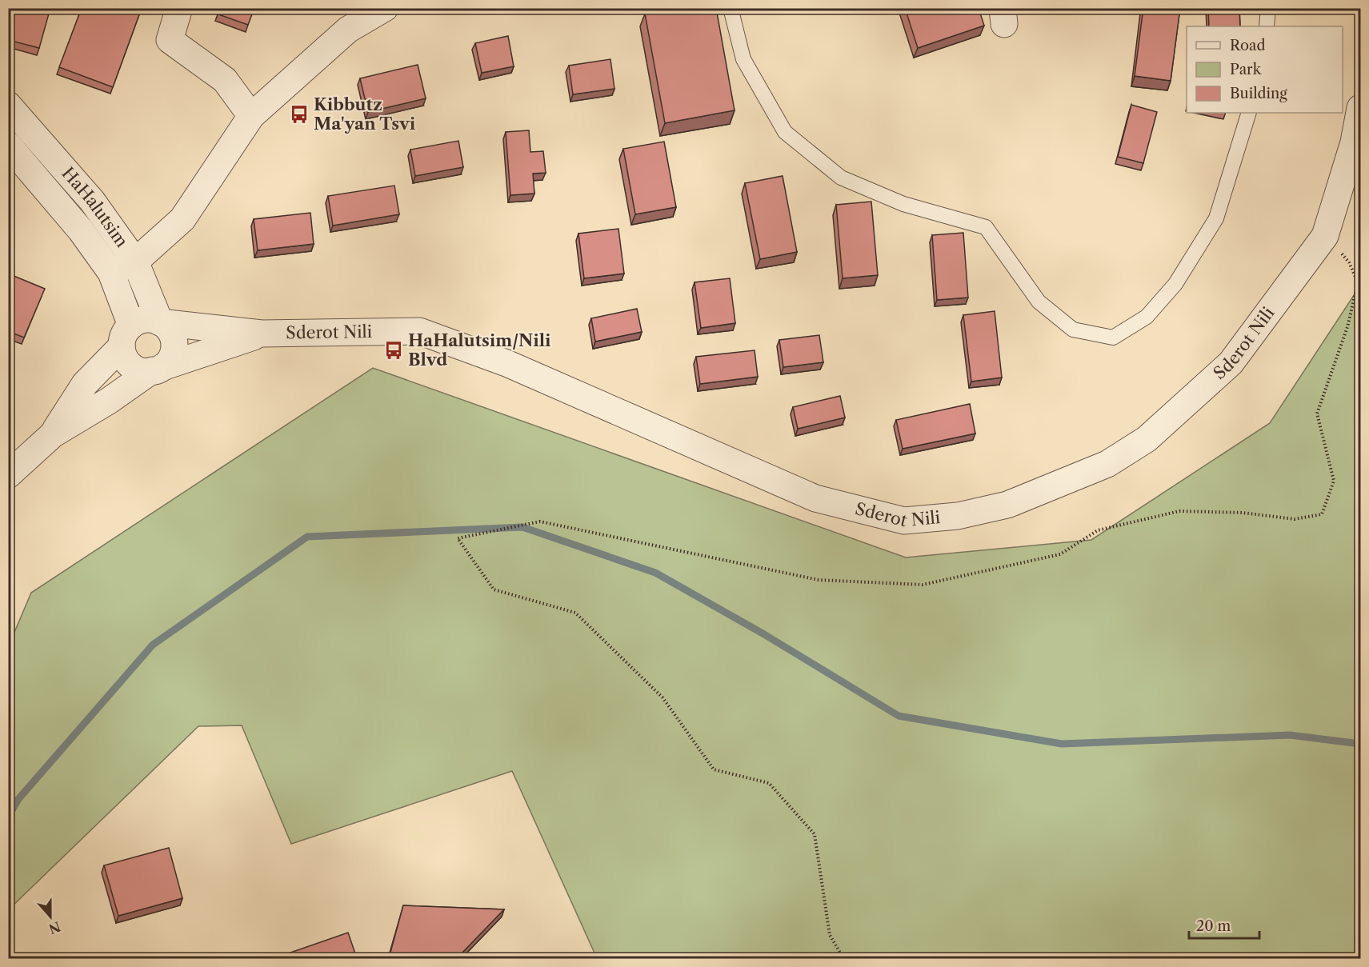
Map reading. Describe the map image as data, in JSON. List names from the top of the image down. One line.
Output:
{"streets":{"street":["HaHalutsim","Sderot Nili"]},"crossings":[["HaHalutsim","Sderot Nili"]],"places":{"bus stop":["Kibbutz Ma'yan Tsvi","HaHalutsim/Nili Blvd"]},"legend":["Road","Park","Building"],"scale_bar":"20 m","north":"bottom"}
